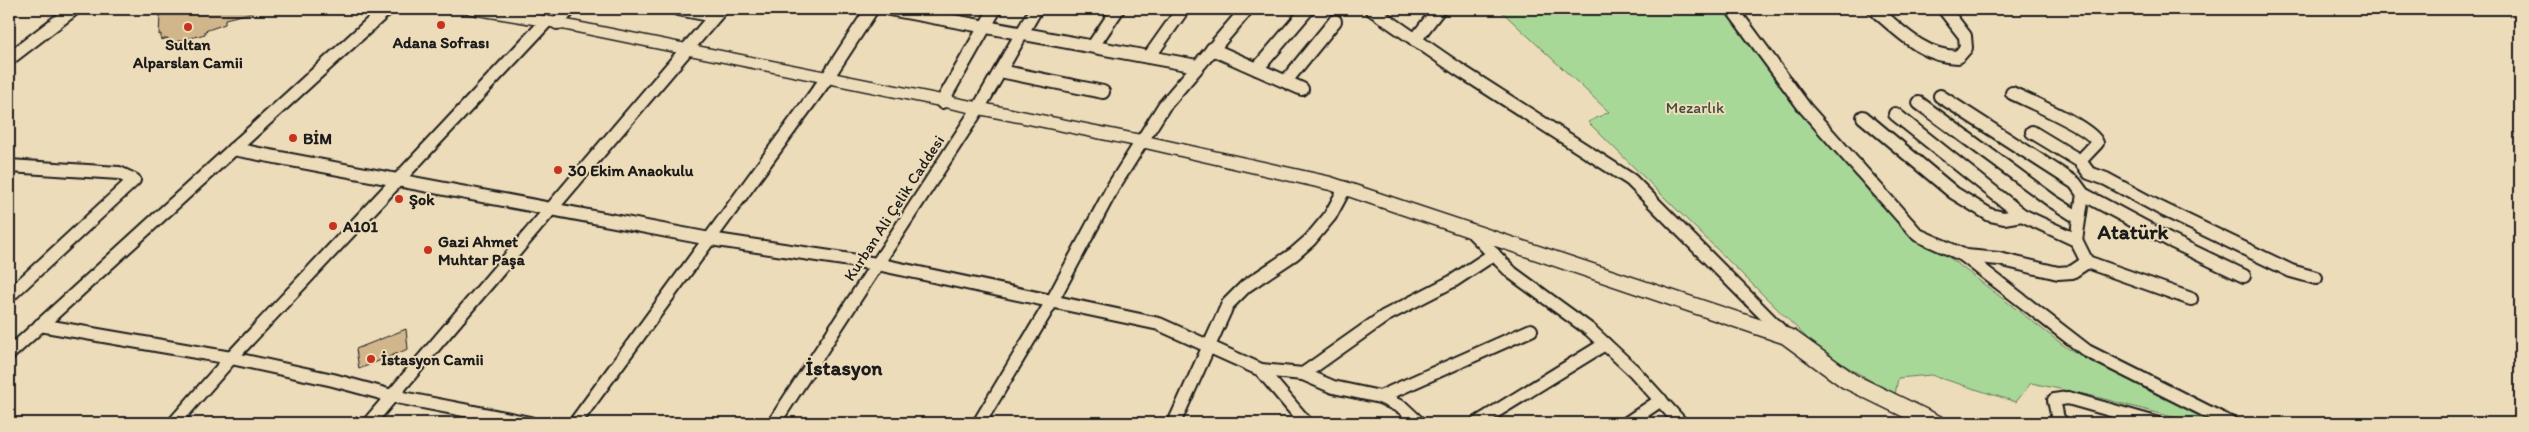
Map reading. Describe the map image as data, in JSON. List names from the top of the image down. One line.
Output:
{"streets":{"street":["Kurban Ali Çelik Caddesi"]},"districts":["Atatürk","İstasyon"],"parks":["Mezarlık"],"places":["Adana Sofrası","Sultan Alparslan Camii","BİM","30 Ekim Anaokulu","Şok","A101","Gazi Ahmet Muhtar Paşa","İstasyon Camii"]}
